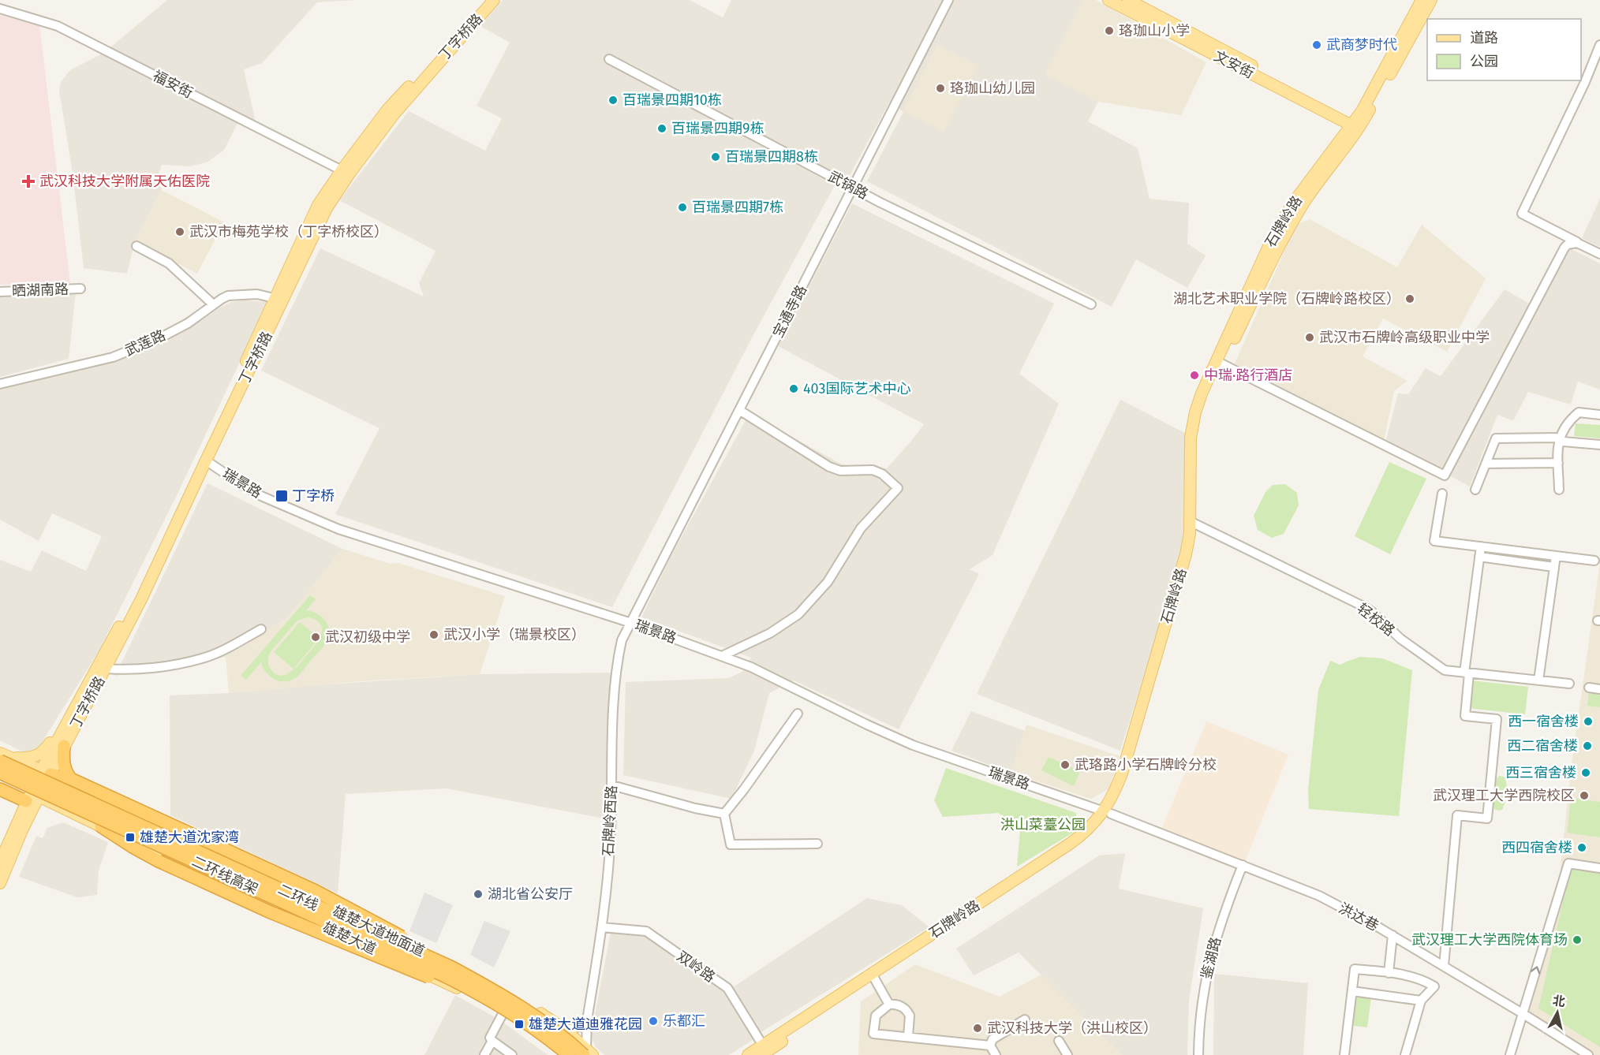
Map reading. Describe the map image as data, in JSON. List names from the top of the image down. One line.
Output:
{"streets":{"highway":["二环线高架","二环线"],"main road":["丁字桥路","文安街","石牌岭路","雄楚大道地面道","雄楚大道"],"street":["福安街","武锅路","晒湖南路","宝通寺路","武莲路","瑞景路","轻校路","石牌岭西路","洪达巷","鉴湖路","双岭路"]},"crossings":[["丁字桥路","福安街"],["丁字桥路","武莲路"],["丁字桥路","瑞景路"],["文安街","石牌岭路"],["武锅路","宝通寺路"],["石牌岭路","瑞景路"],["石牌岭路","轻校路"],["石牌岭路","洪达巷"],["石牌岭路","双岭路"],["宝通寺路","瑞景路"],["宝通寺路","石牌岭西路"],["瑞景路","石牌岭西路"],["瑞景路","洪达巷"],["石牌岭西路","二环线"],["石牌岭西路","雄楚大道地面道"],["石牌岭西路","双岭路"],["二环线","雄楚大道地面道"],["洪达巷","鉴湖路"]],"parks":["洪山菜薹公园"],"places":{"other":["珞珈山小学","武商梦时代","珞珈山幼儿园","百瑞景四期10栋","百瑞景四期9栋","百瑞景四期8栋","百瑞景四期7栋","武汉市梅苑学校（丁字桥校区）","湖北艺术职业学院（石牌岭路校区）","武汉市石牌岭高级职业中学","中瑞·路行酒店","403国际艺术中心","武汉小学（瑞景校区）","武汉初级中学","西一宿舍楼","西二宿舍楼","武珞路小学石牌岭分校","西三宿舍楼","武汉理工大学西院校区","西四宿舍楼","湖北省公安厅","武汉理工大学西院体育场","乐都汇","武汉科技大学（洪山校区）"],"health":["武汉科技大学附属天佑医院"],"transit":["丁字桥","雄楚大道沈家湾","雄楚大道迪雅花园"]},"legend":["道路","公园"],"north":"top"}
